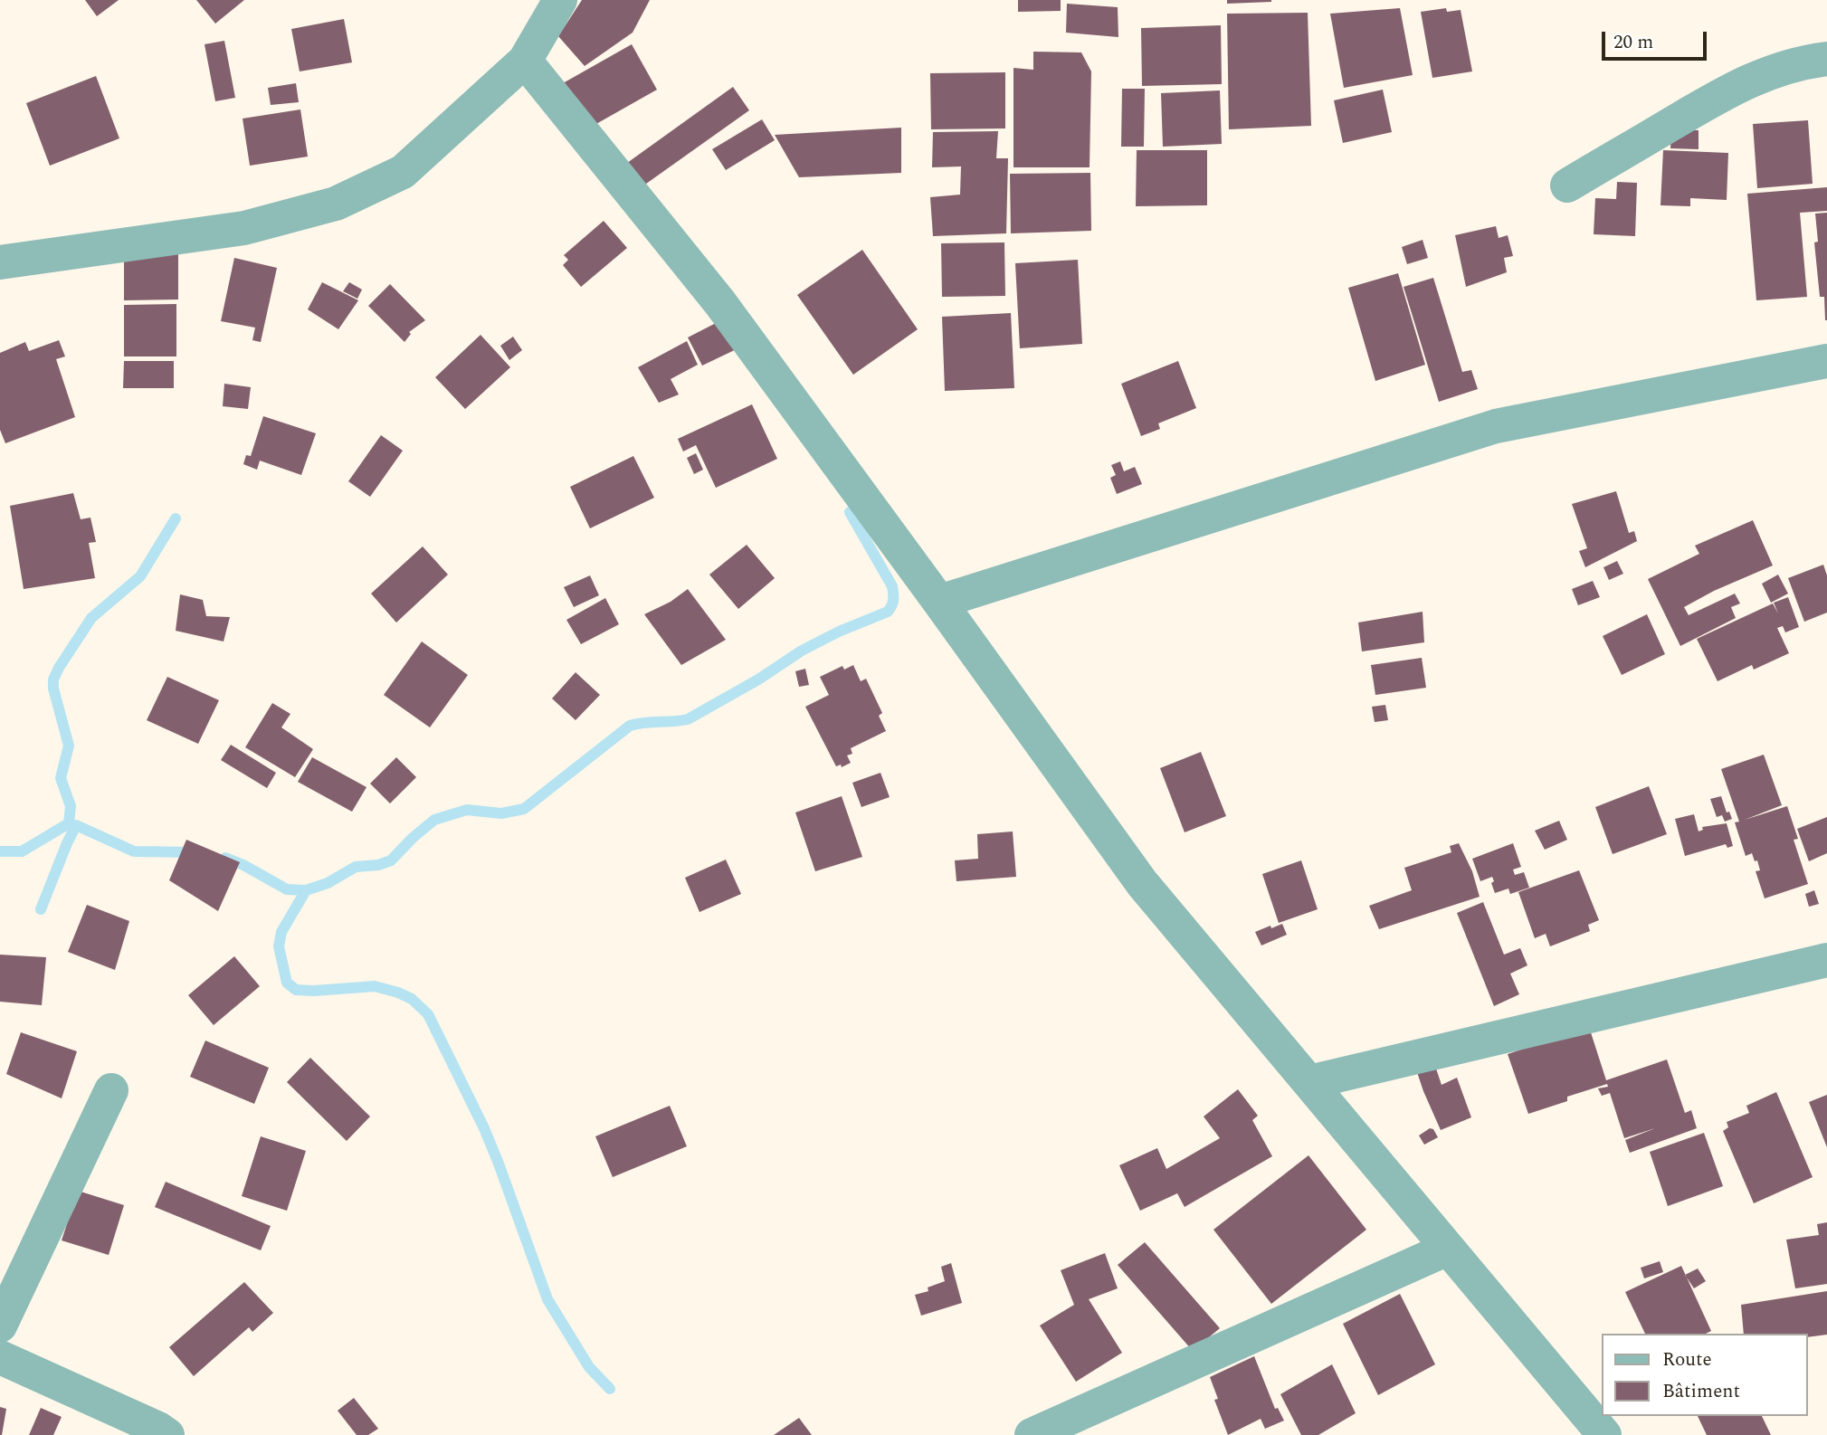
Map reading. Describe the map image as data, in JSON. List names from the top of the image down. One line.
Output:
{"legend":["Route","Bâtiment"],"scale_bar":"20 m"}
